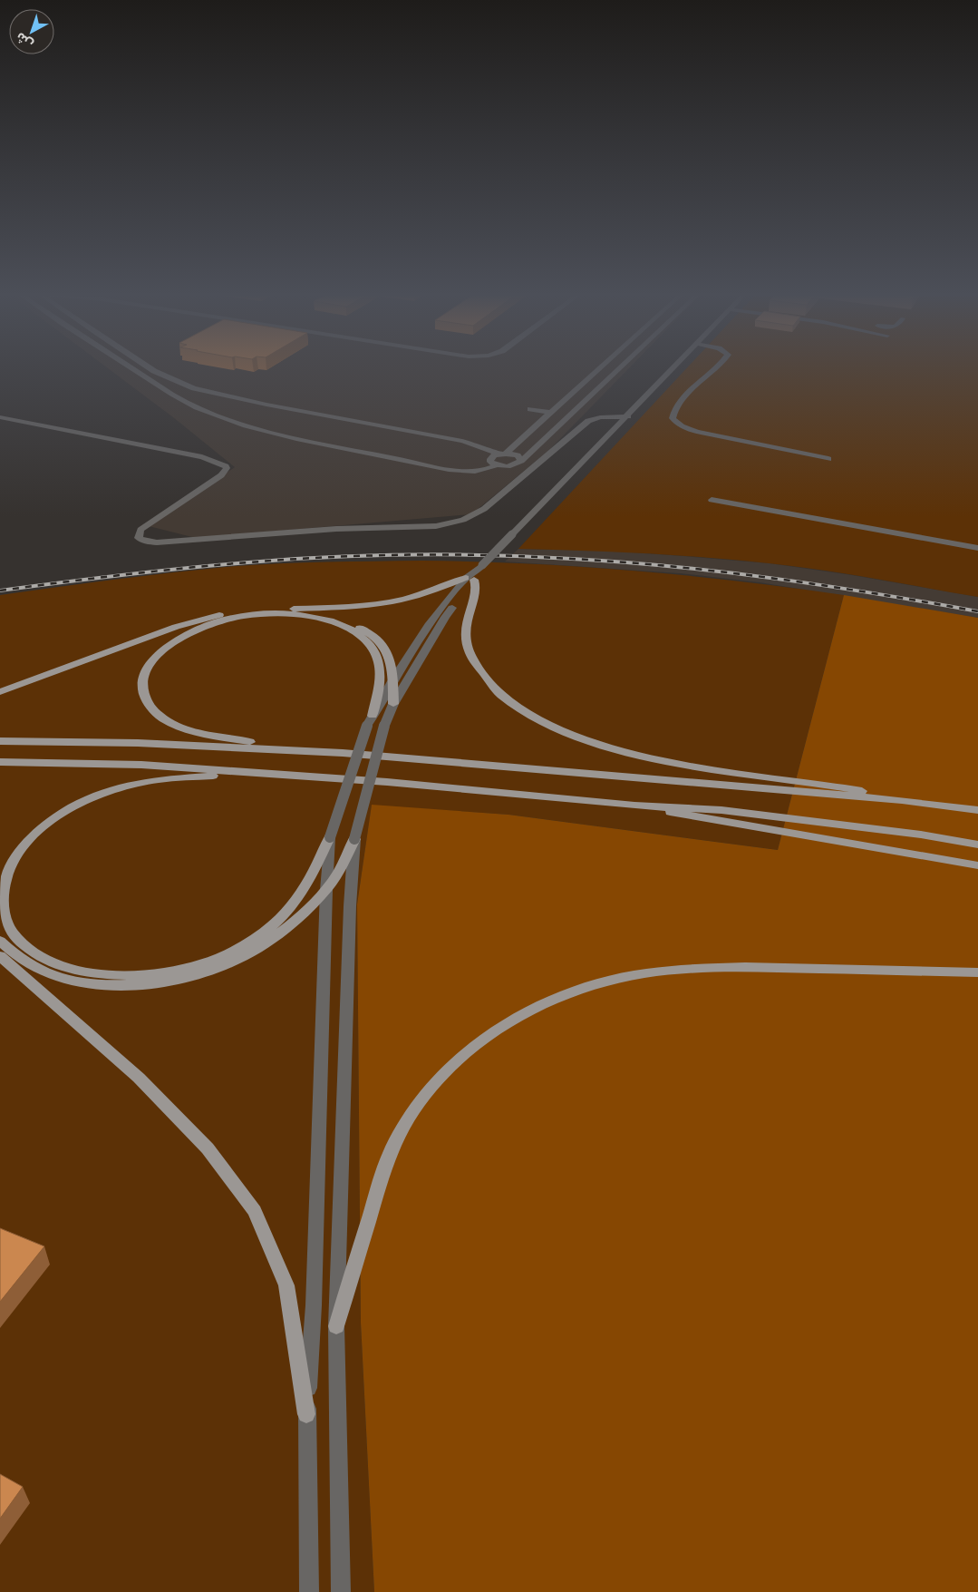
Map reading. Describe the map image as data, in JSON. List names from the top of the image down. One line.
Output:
{"north":"bottom left"}
